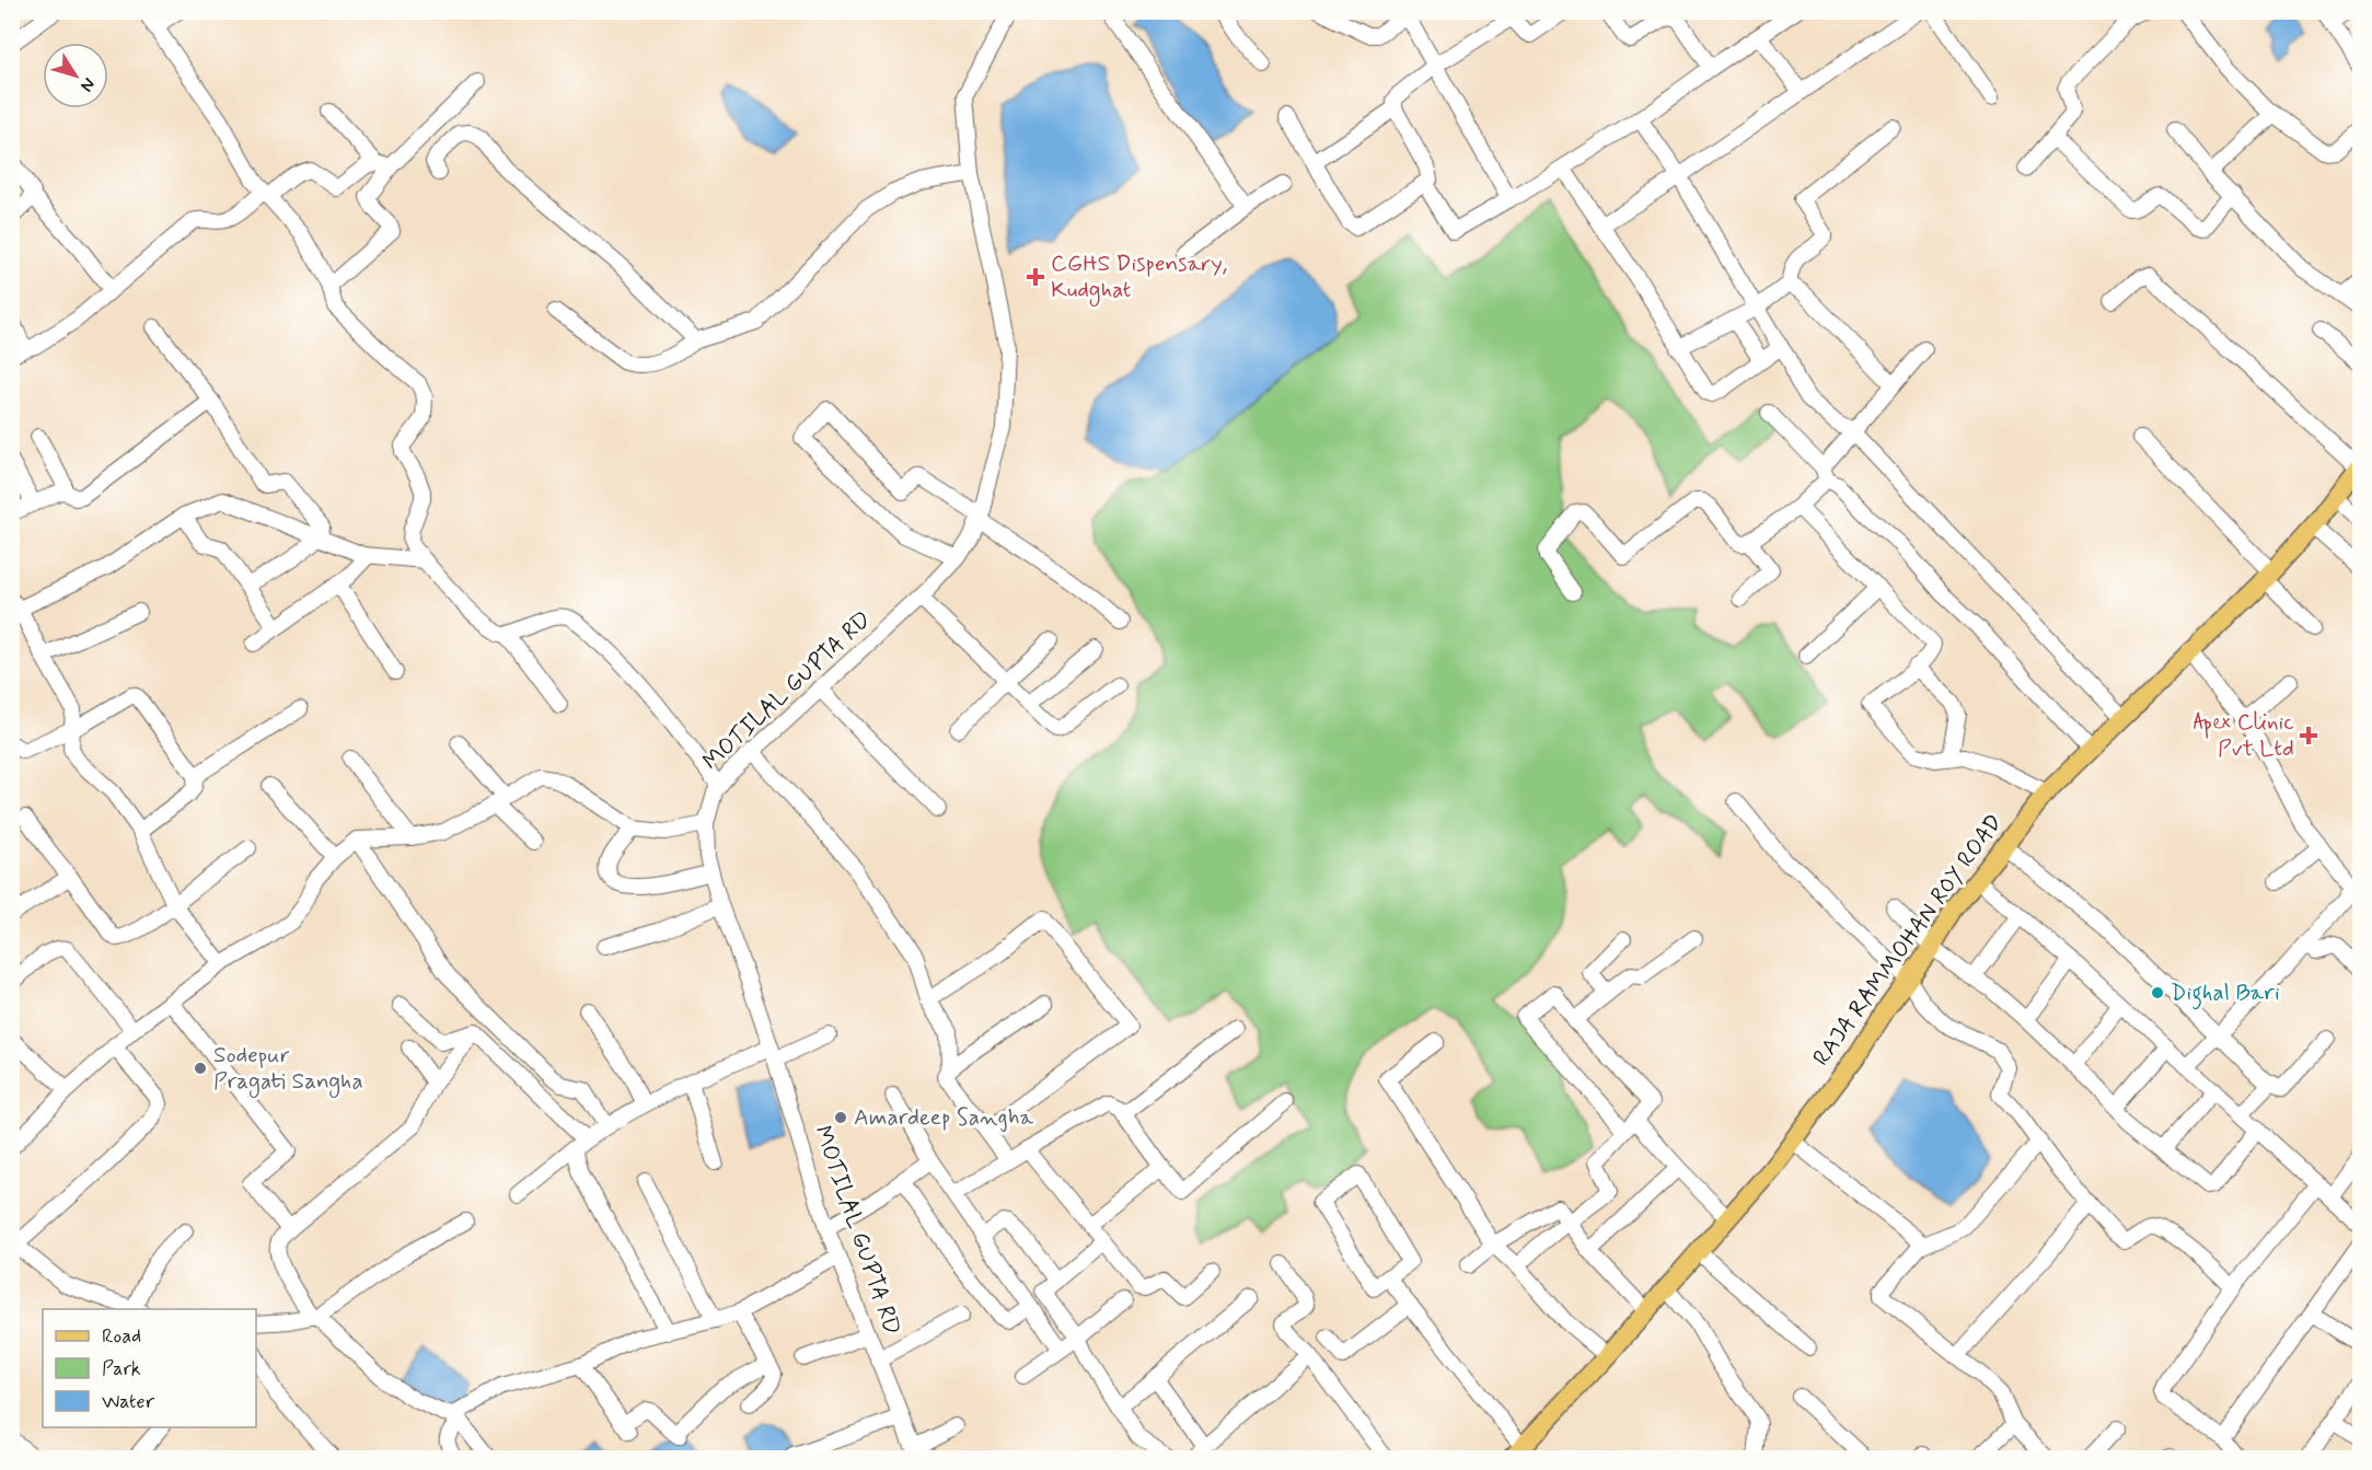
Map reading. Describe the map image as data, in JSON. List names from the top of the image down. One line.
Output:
{"streets":{"main road":["RAJA RAMMOHAN ROY ROAD"],"street":["MOTILAL GUPTA RD"]},"places":{"health":["CGHS Dispensary, Kudghat","Apex Clinic Pvt Ltd"],"other":["Dighal Bari","Sodepur Pragati Sangha","Amardeep Sangha"]},"legend":["Road","Park","Water"],"north":"bottom right"}
